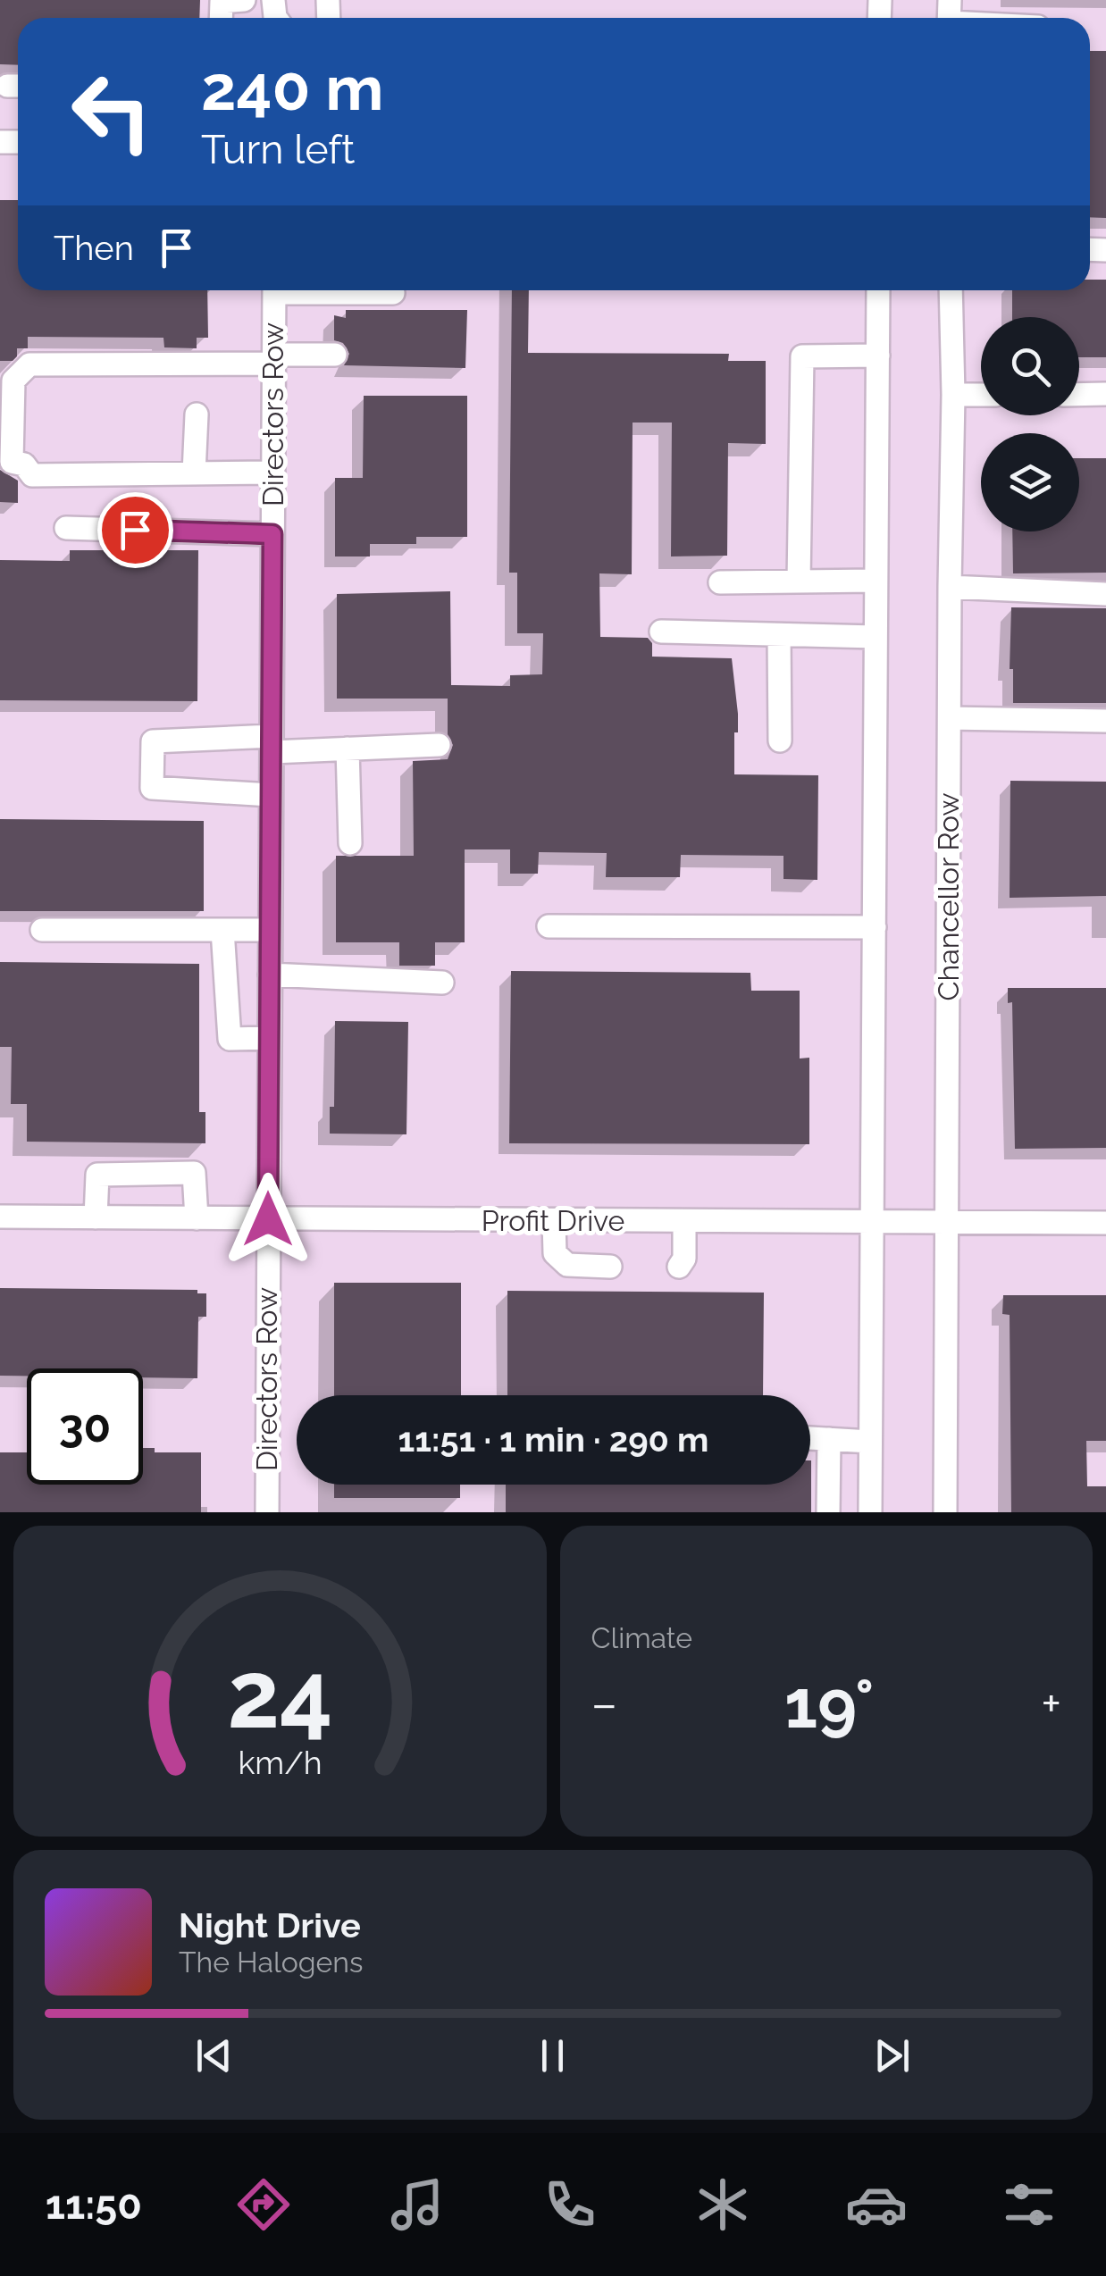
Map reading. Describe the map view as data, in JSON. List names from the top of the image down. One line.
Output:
{"streets":{"street":["Directors Row","Chancellor Row","Profit Drive"]},"crossings":[["Directors Row","Profit Drive"],["Chancellor Row","Profit Drive"]],"page":{"turn":["240 m","Turn left"],"then":"Then","limit":"30","trip":"11:51 · 1 min · 290 m","tile":"Climate","heat":["−","19°","+"],"song":["Night Drive","The Halogens"],"tabs":"11:50","gauge":["24","km/h"]}}
